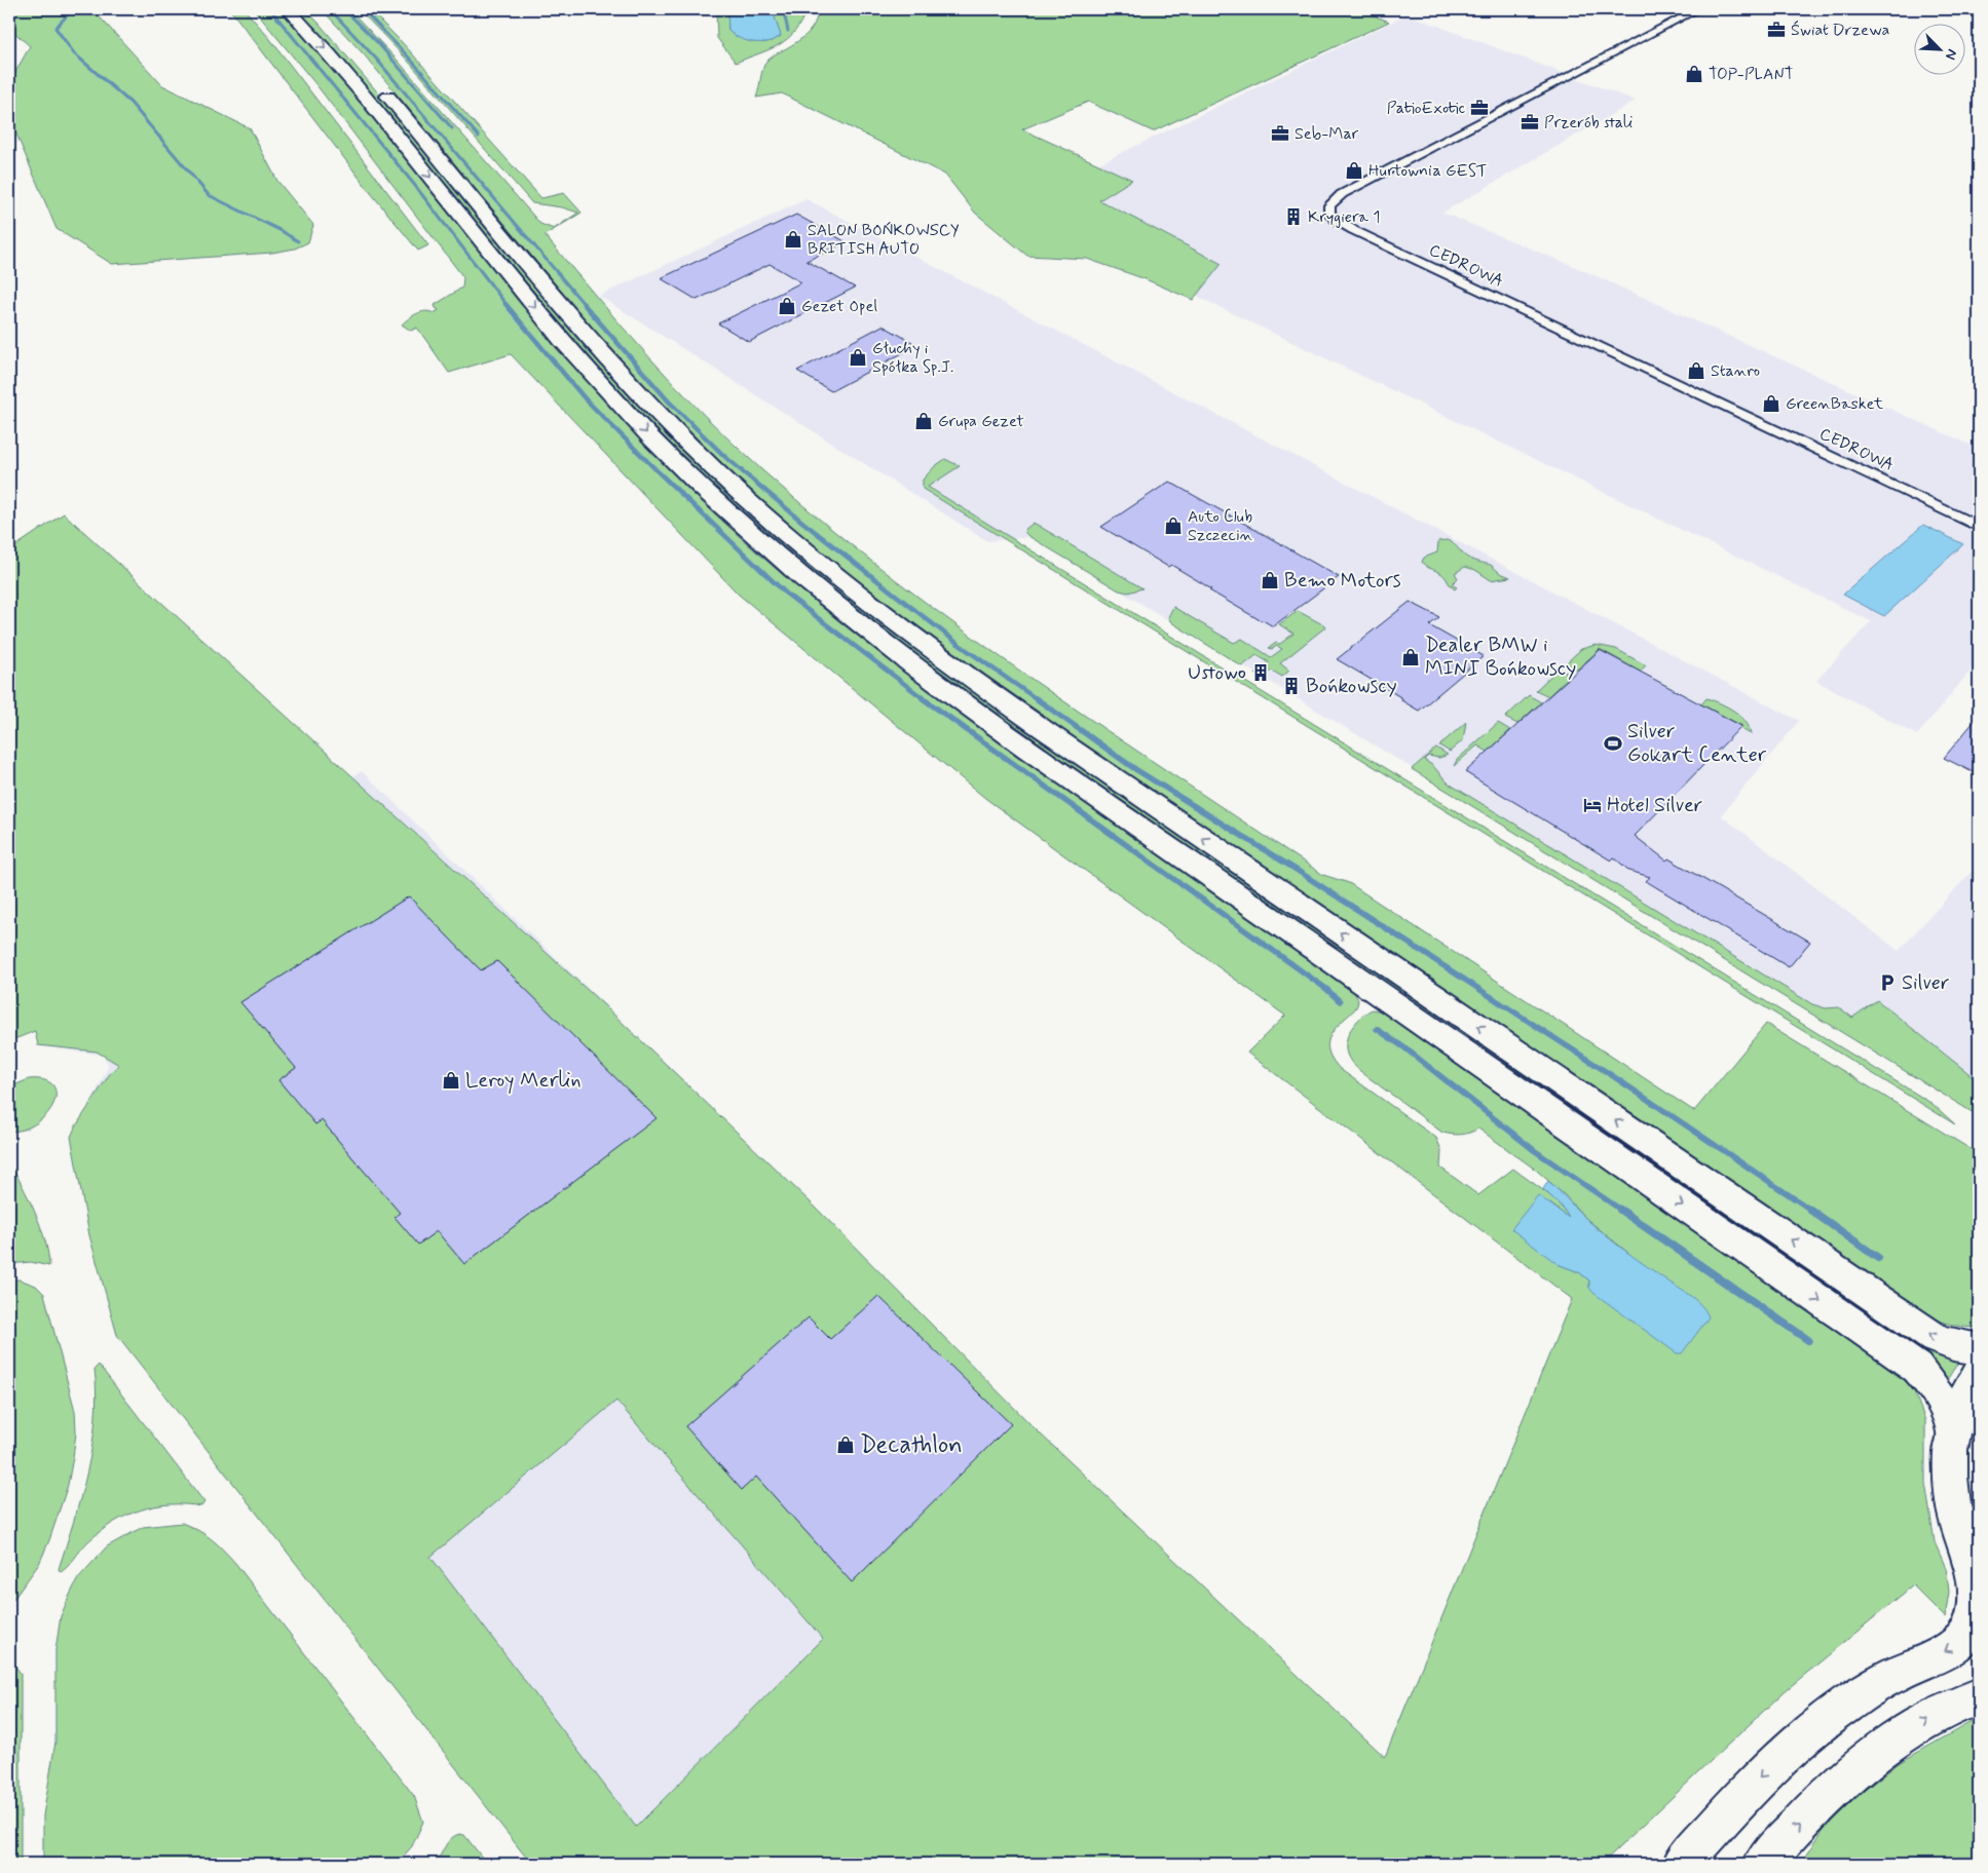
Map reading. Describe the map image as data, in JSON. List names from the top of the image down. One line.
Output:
{"streets":{"street":["CEDROWA"]},"places":{"office":["Świat Drzewa","PatioExotic","Przerób stali","Seb-Mar"],"shop":["TOP-PLANT","Hurtownia GEST","SALON BOŃKOWSCY BRITISH AUTO","Gezet Opel","Głuchy i Spółka Sp.J.","Stanro","GreenBasket","Grupa Gezet","Auto Club Szczecin","Bemo Motors","Dealer BMW i MINI Bońkowscy","Leroy Merlin","Decathlon"],"building":["Krygiera 1","Ustowo","Bońkowscy"],"sports":["Silver Gokart Center"],"hotel":["Hotel Silver"],"parking":["Silver"]},"north":"bottom right"}
